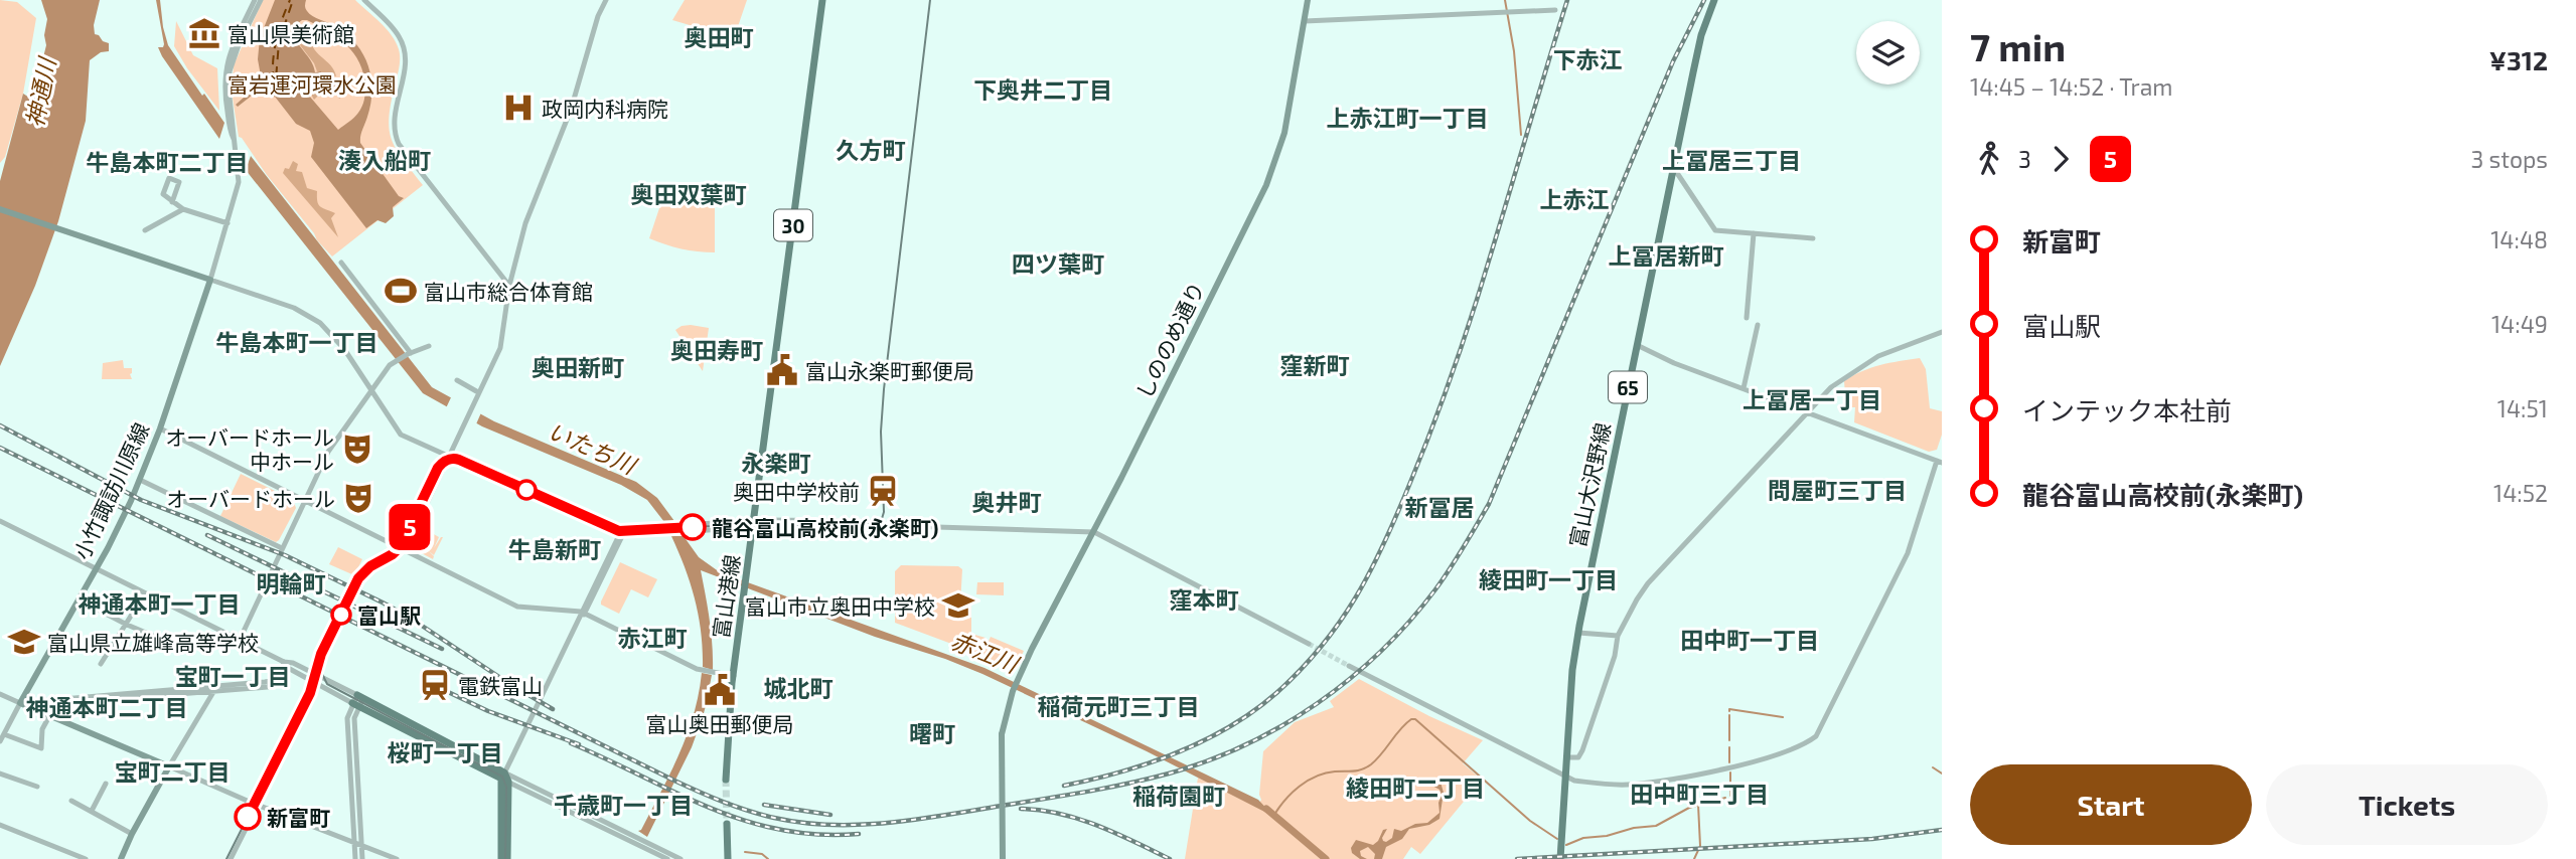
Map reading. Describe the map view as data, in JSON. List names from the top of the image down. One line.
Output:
{"streets":{"main road":["30","しののめ通り","65","富山大沢野線","小竹諏訪川原線","富山港線"]},"districts":["奥田町","下赤江","下奥井二丁目","上赤江町一丁目","久方町","湊入船町","上冨居三丁目","牛島本町二丁目","奥田双葉町","上赤江","上冨居新町","四ツ葉町","牛島本町一丁目","奥田寿町","窪新町","奥田新町","上冨居一丁目","永楽町","問屋町三丁目","奥井町","新冨居","牛島新町","綾田町一丁目","明輪町","窪本町","神通本町一丁目","赤江町","田中町一丁目","宝町一丁目","城北町","稲荷元町三丁目","神通本町二丁目","曙町","桜町一丁目","宝町二丁目","綾田町二丁目","田中町三丁目","稲荷園町","千歳町一丁目"],"water":["神通川","いたち川","赤江川"],"parks":["富岩運河環水公園"],"places":{"museum":["富山県美術館"],"hospital":["政岡内科病院"],"sports":["富山市総合体育館"],"public building":["富山永楽町郵便局","富山奥田郵便局"],"theatre":["オーバードホール 中ホール","オーバードホール"],"station":["奥田中学校前","電鉄富山"],"other":["龍谷富山高校前(永楽町)","富山駅","新富町"],"school or university":["富山市立奥田中学校","富山県立雄峰高等学校"]},"lines":["tram line 5"],"page":{"on_map":"5","heading":["7 min","14:45 – 14:52 · Tram","¥312"],"legs":["3","5","3 stops"],"list":[{"name":"新富町","value":"14:48"},{"name":"富山駅","value":"14:49"},{"name":"インテック本社前","value":"14:51"},{"name":"龍谷富山高校前(永楽町)","value":"14:52"}],"buttons":["Start","Tickets"]}}
